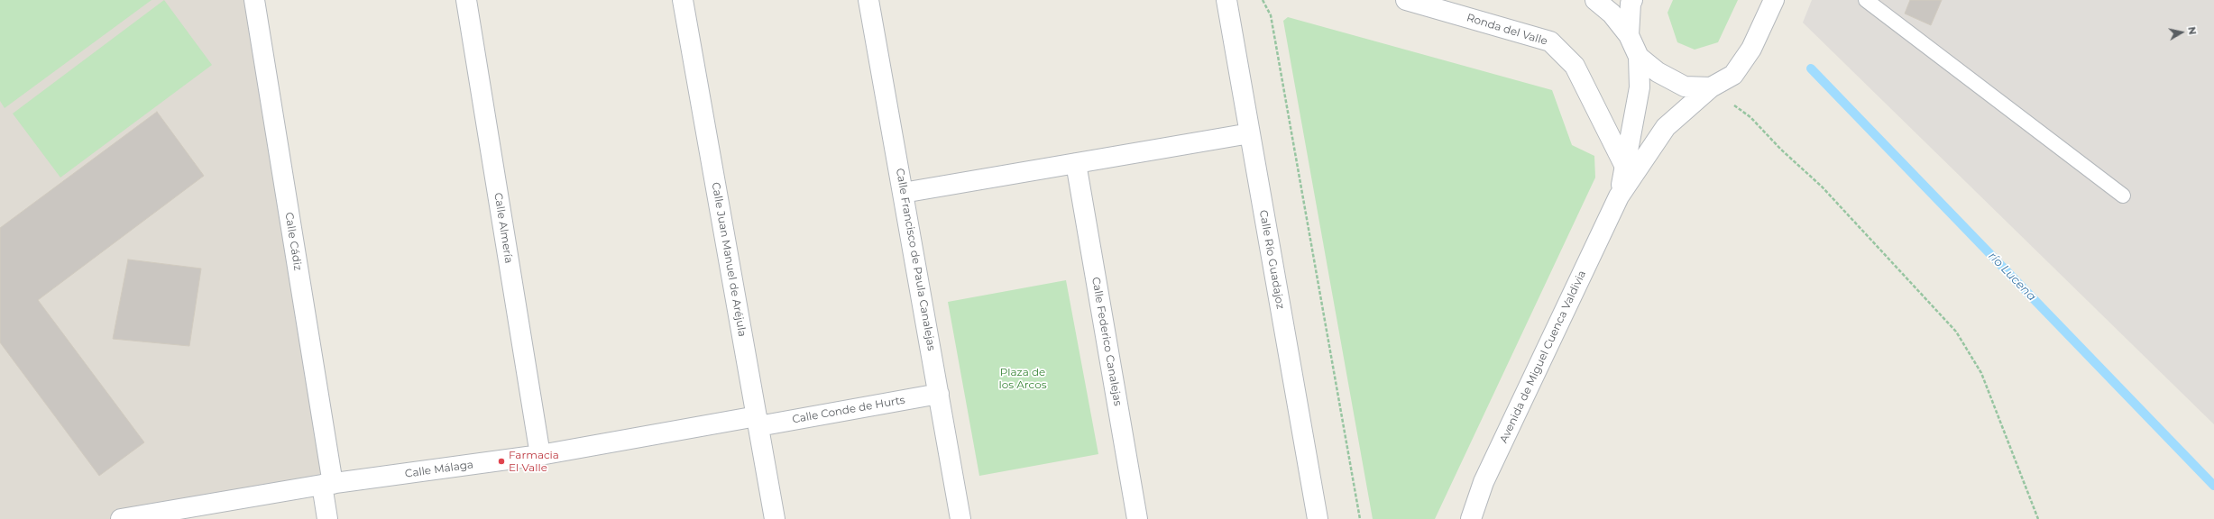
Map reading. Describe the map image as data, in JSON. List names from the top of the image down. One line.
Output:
{"streets":{"street":["Ronda del Valle","Calle Almería","Calle Cádiz","Calle Juan Manuel de Aréjula","Calle Francisco de Paula Canalejas","Calle Río Guadajoz","Calle Federico Canalejas","Avenida de Miguel Cuenca Valdivia","Calle Conde de Hurts","Calle Málaga"]},"crossings":[["Ronda del Valle","Avenida de Miguel Cuenca Valdivia"],["Calle Almería","Calle Málaga"],["Calle Cádiz","Calle Málaga"],["Calle Juan Manuel de Aréjula","Calle Conde de Hurts"],["Calle Juan Manuel de Aréjula","Calle Málaga"],["Calle Francisco de Paula Canalejas","Calle Conde de Hurts"],["Calle Conde de Hurts","Calle Málaga"]],"water":["río Lucena"],"parks":["Plaza de los Arcos"],"places":["Farmacia El Valle"],"north":"right"}
